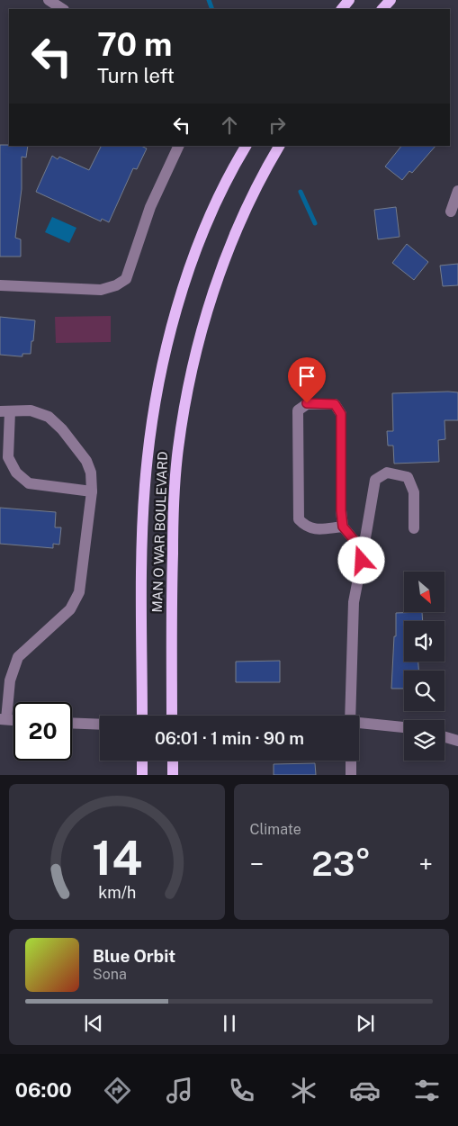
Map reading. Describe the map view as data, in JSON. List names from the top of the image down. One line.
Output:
{"streets":{"main road":["MAN O WAR BOULEVARD"]},"north":"bottom right","page":{"turn":["70 m","Turn left"],"limit":"20","trip":"06:01 · 1 min · 90 m","tile":"Climate","heat":["−","23°","+"],"song":["Blue Orbit","Sona"],"tabs":"06:00","gauge":["14","km/h"]}}
